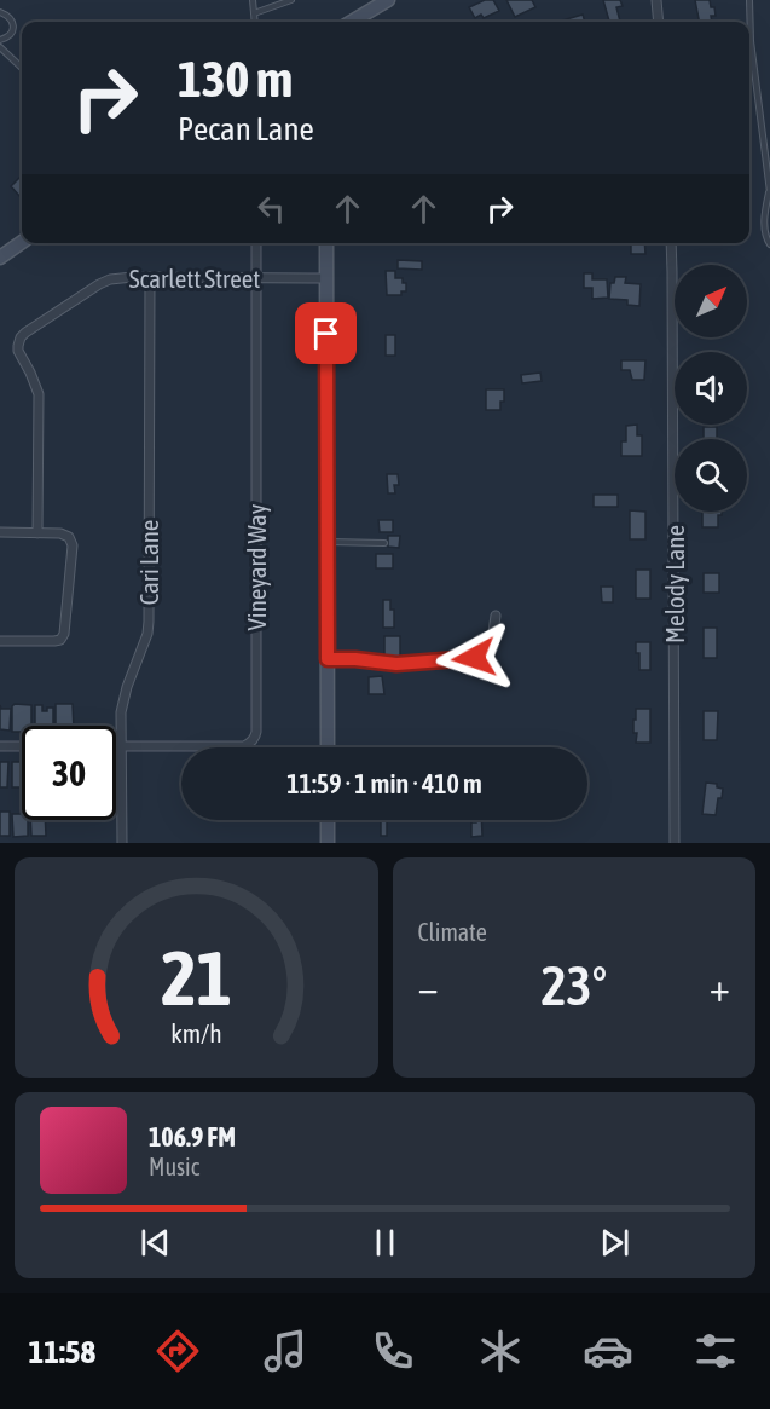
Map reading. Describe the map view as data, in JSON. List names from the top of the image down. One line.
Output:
{"streets":{"street":["Scarlett Street","Cari Lane","Vineyard Way","Melody Lane"]},"crossings":[["Scarlett Street","Cari Lane"],["Scarlett Street","Vineyard Way"],["Cari Lane","Vineyard Way"]],"north":"top right","page":{"turn":["130 m","Pecan Lane"],"limit":"30","trip":"11:59 · 1 min · 410 m","tile":"Climate","heat":["−","23°","+"],"song":["106.9 FM","Music"],"tabs":"11:58","gauge":["21","km/h"]}}
